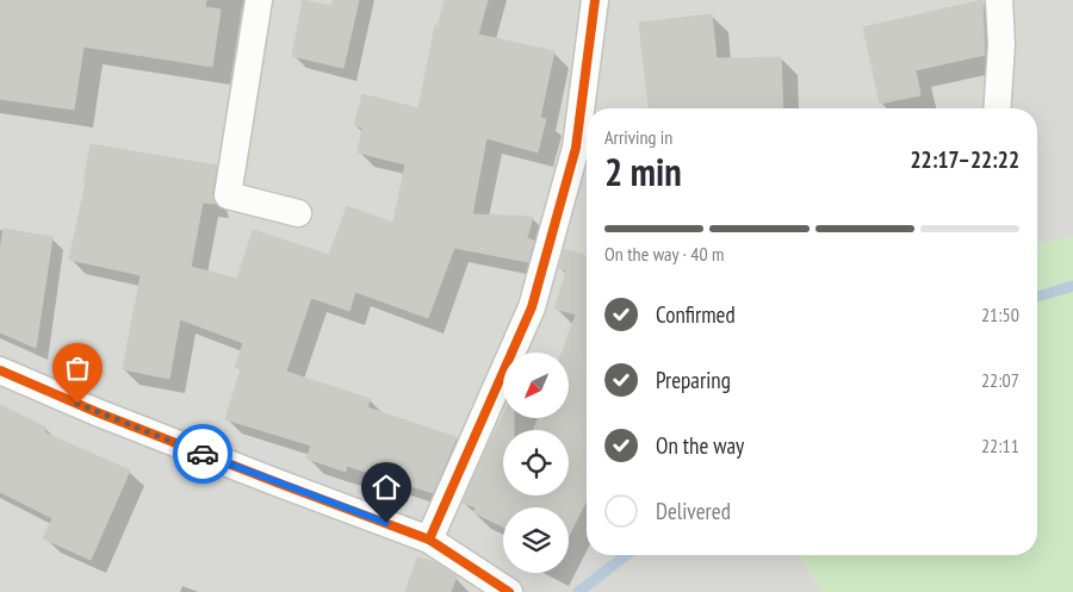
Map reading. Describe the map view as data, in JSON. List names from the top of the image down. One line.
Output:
{"north":"bottom left","page":{"heading":["2 min","Arriving in","22:17–22:22"],"bar":"On the way · 40 m","list":[["Confirmed","21:50"],["Preparing","22:07"],["On the way","22:11"],"Delivered"]}}
